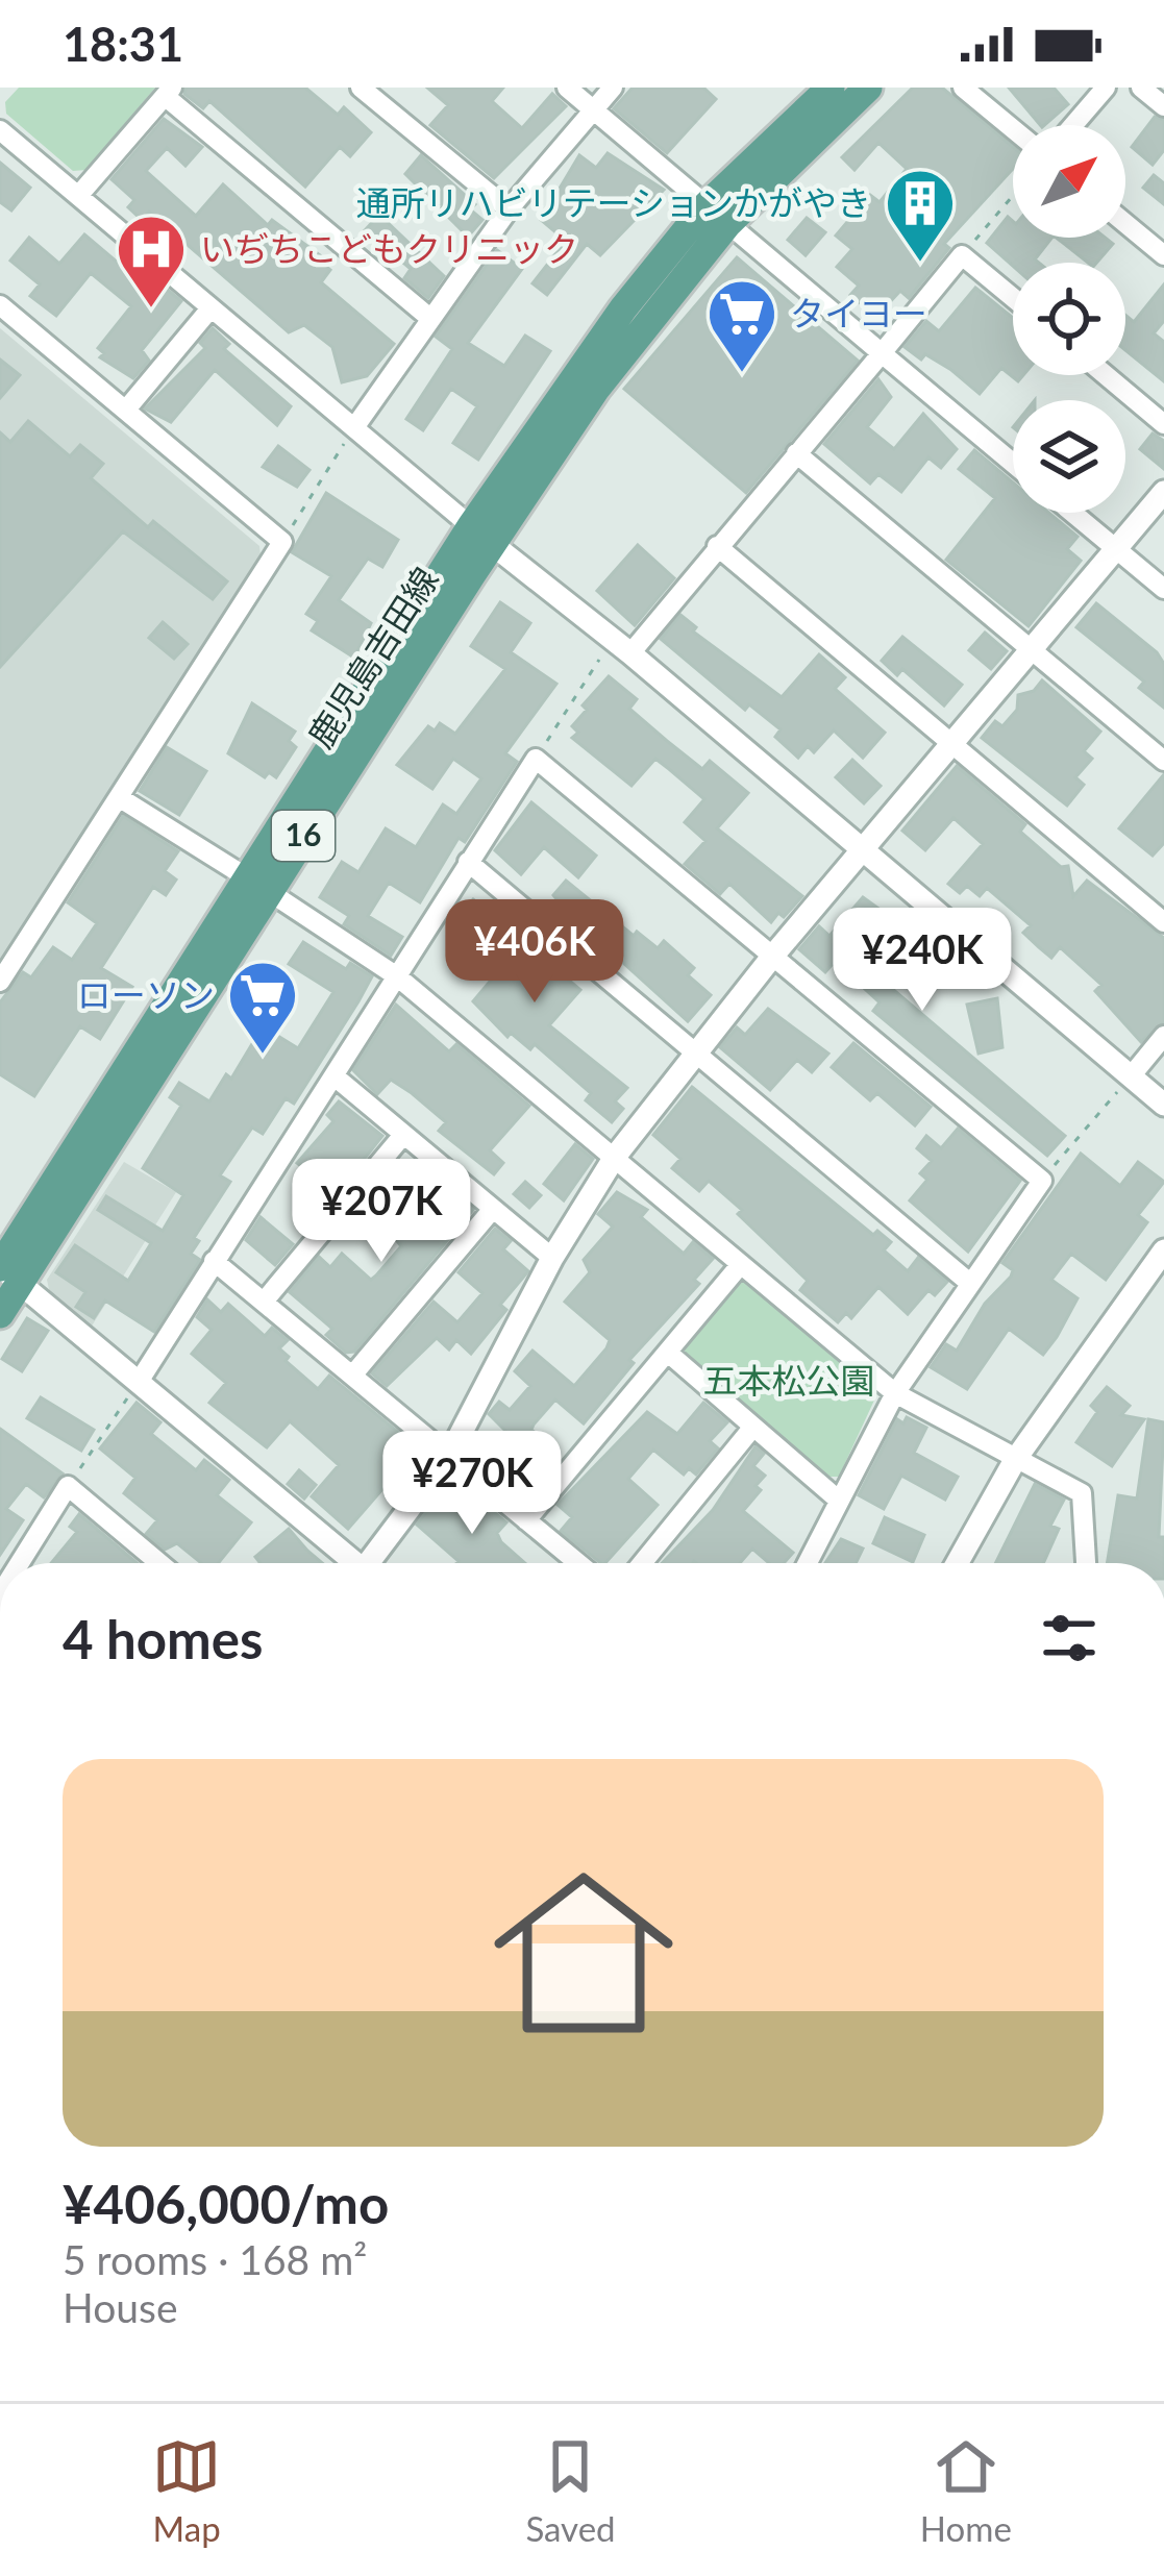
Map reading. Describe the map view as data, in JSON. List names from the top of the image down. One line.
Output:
{"streets":{"main road":["鹿児島吉田線","16"]},"parks":["五本松公園"],"places":{"building":["通所リハビリテーションかがやき"],"hospital":["いぢちこどもクリニック"],"supermarket":["タイヨー","ローソン"]},"north":"top right","page":{"status":"18:31","price":["¥406K","¥240K","¥207K","¥270K"],"heading":"4 homes","list":[{"name":"¥406,000/mo","note":"5 rooms · 168 m² · House"}],"tabs":["Map","Saved","Home"]}}
